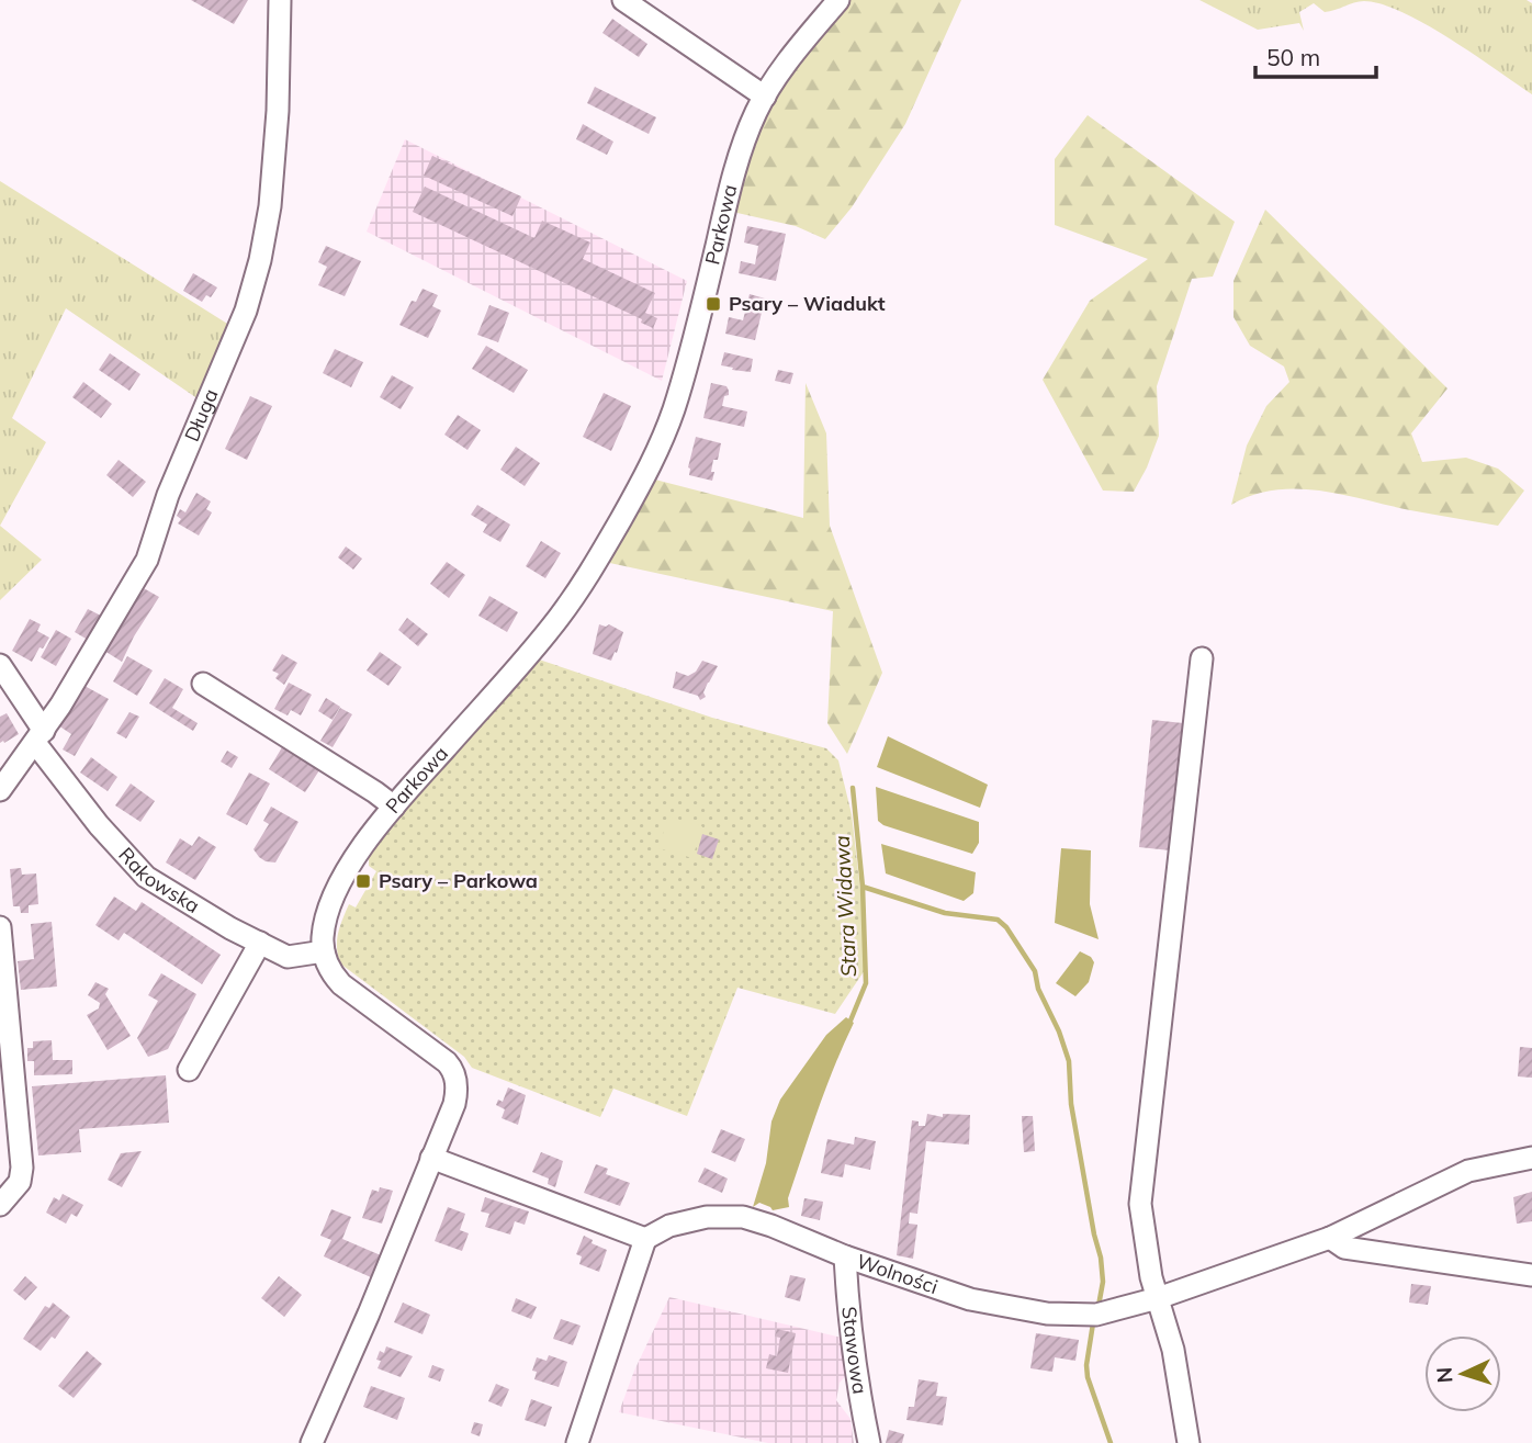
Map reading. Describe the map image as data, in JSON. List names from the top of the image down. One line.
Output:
{"streets":{"street":["Parkowa","Długa","Rakowska","Wolności","Stawowa"]},"crossings":[["Parkowa","Rakowska"],["Długa","Rakowska"],["Wolności","Stawowa"]],"water":["Stara Widawa"],"places":{"transit":["Psary – Wiadukt","Psary – Parkowa"]},"scale_bar":"50 m","north":"left"}
